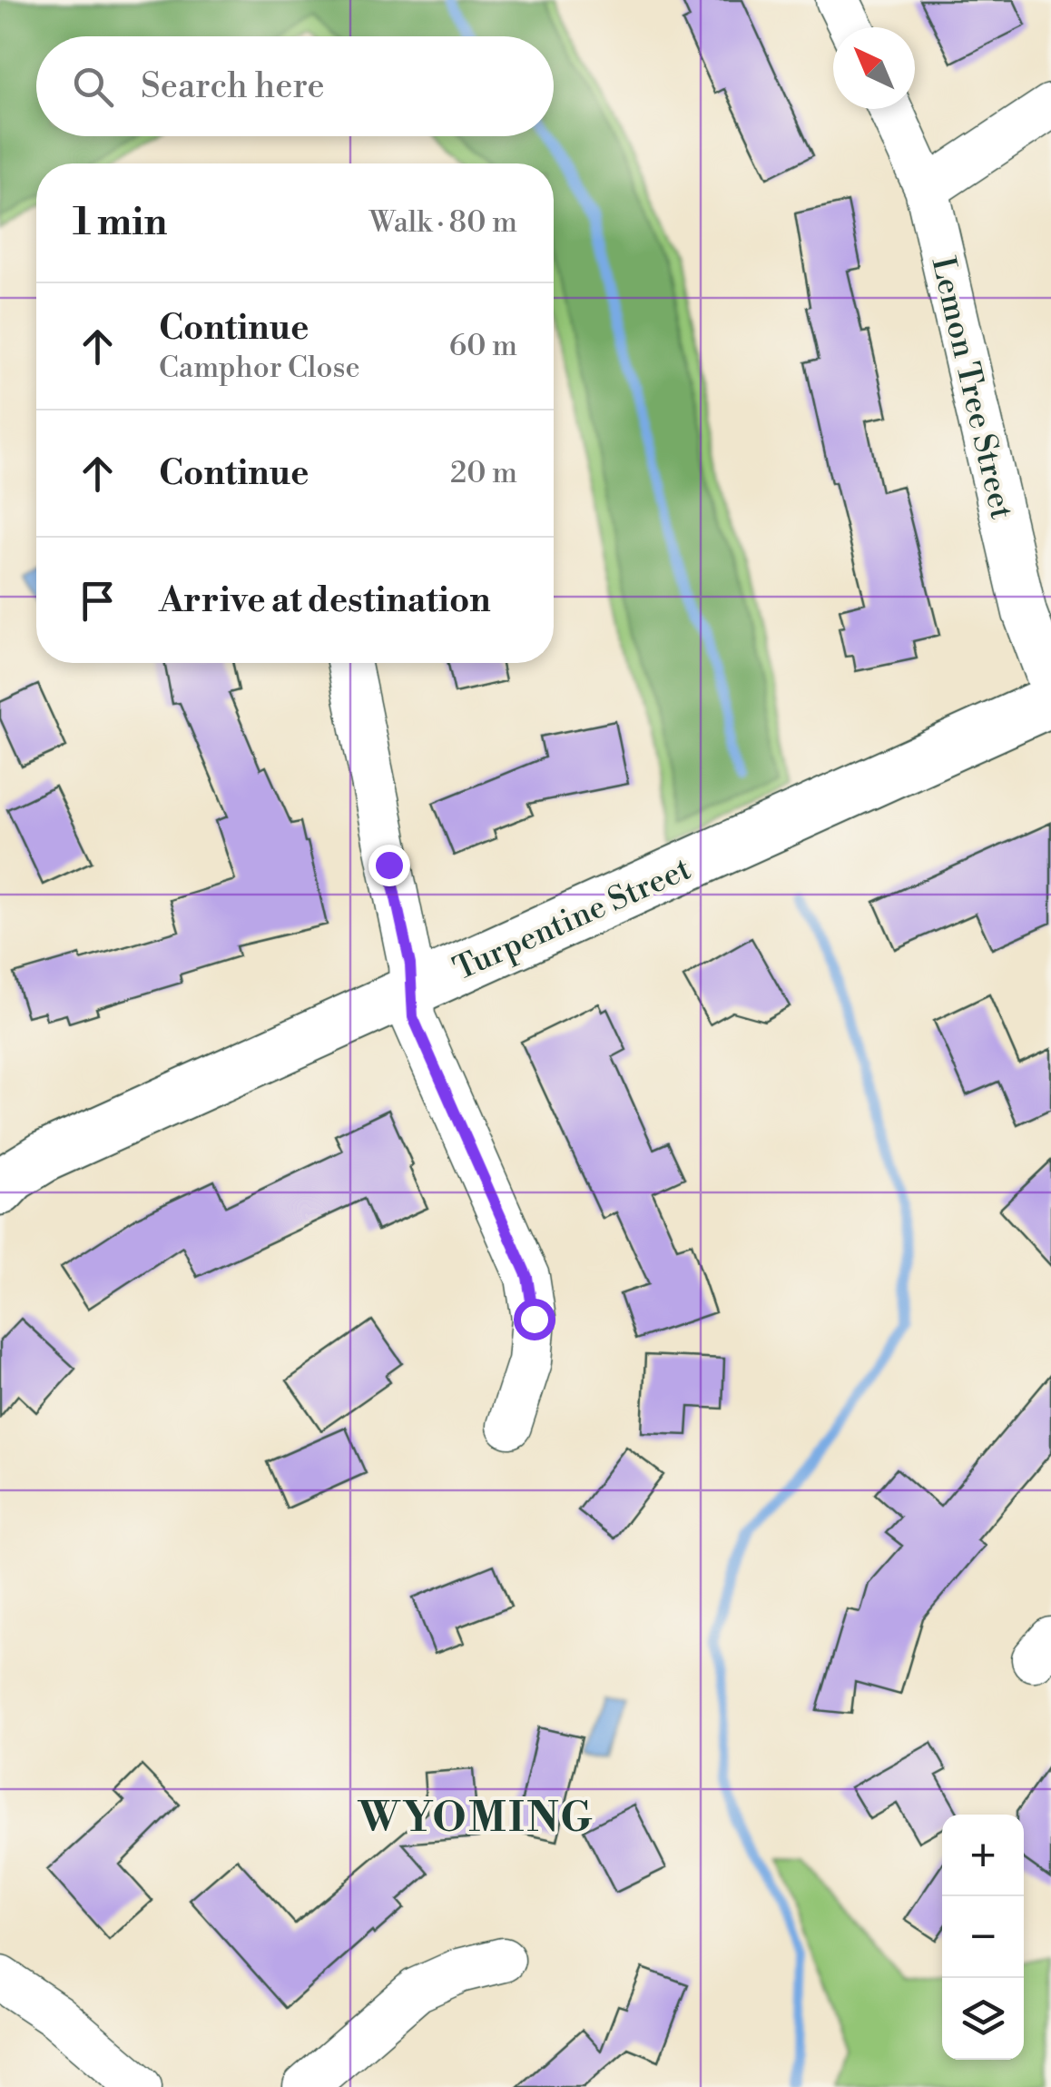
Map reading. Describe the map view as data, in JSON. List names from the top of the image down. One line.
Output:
{"streets":{"street":["Lemon Tree Street","Turpentine Street"]},"districts":["WYOMING"],"north":"top left","page":{"search":"Search here","heading":["1 min","Walk · 80 m"],"list":[["Continue","Camphor Close","60 m"],["Continue","20 m"],"Arrive at destination"],"map_buttons":["+","−"]}}
